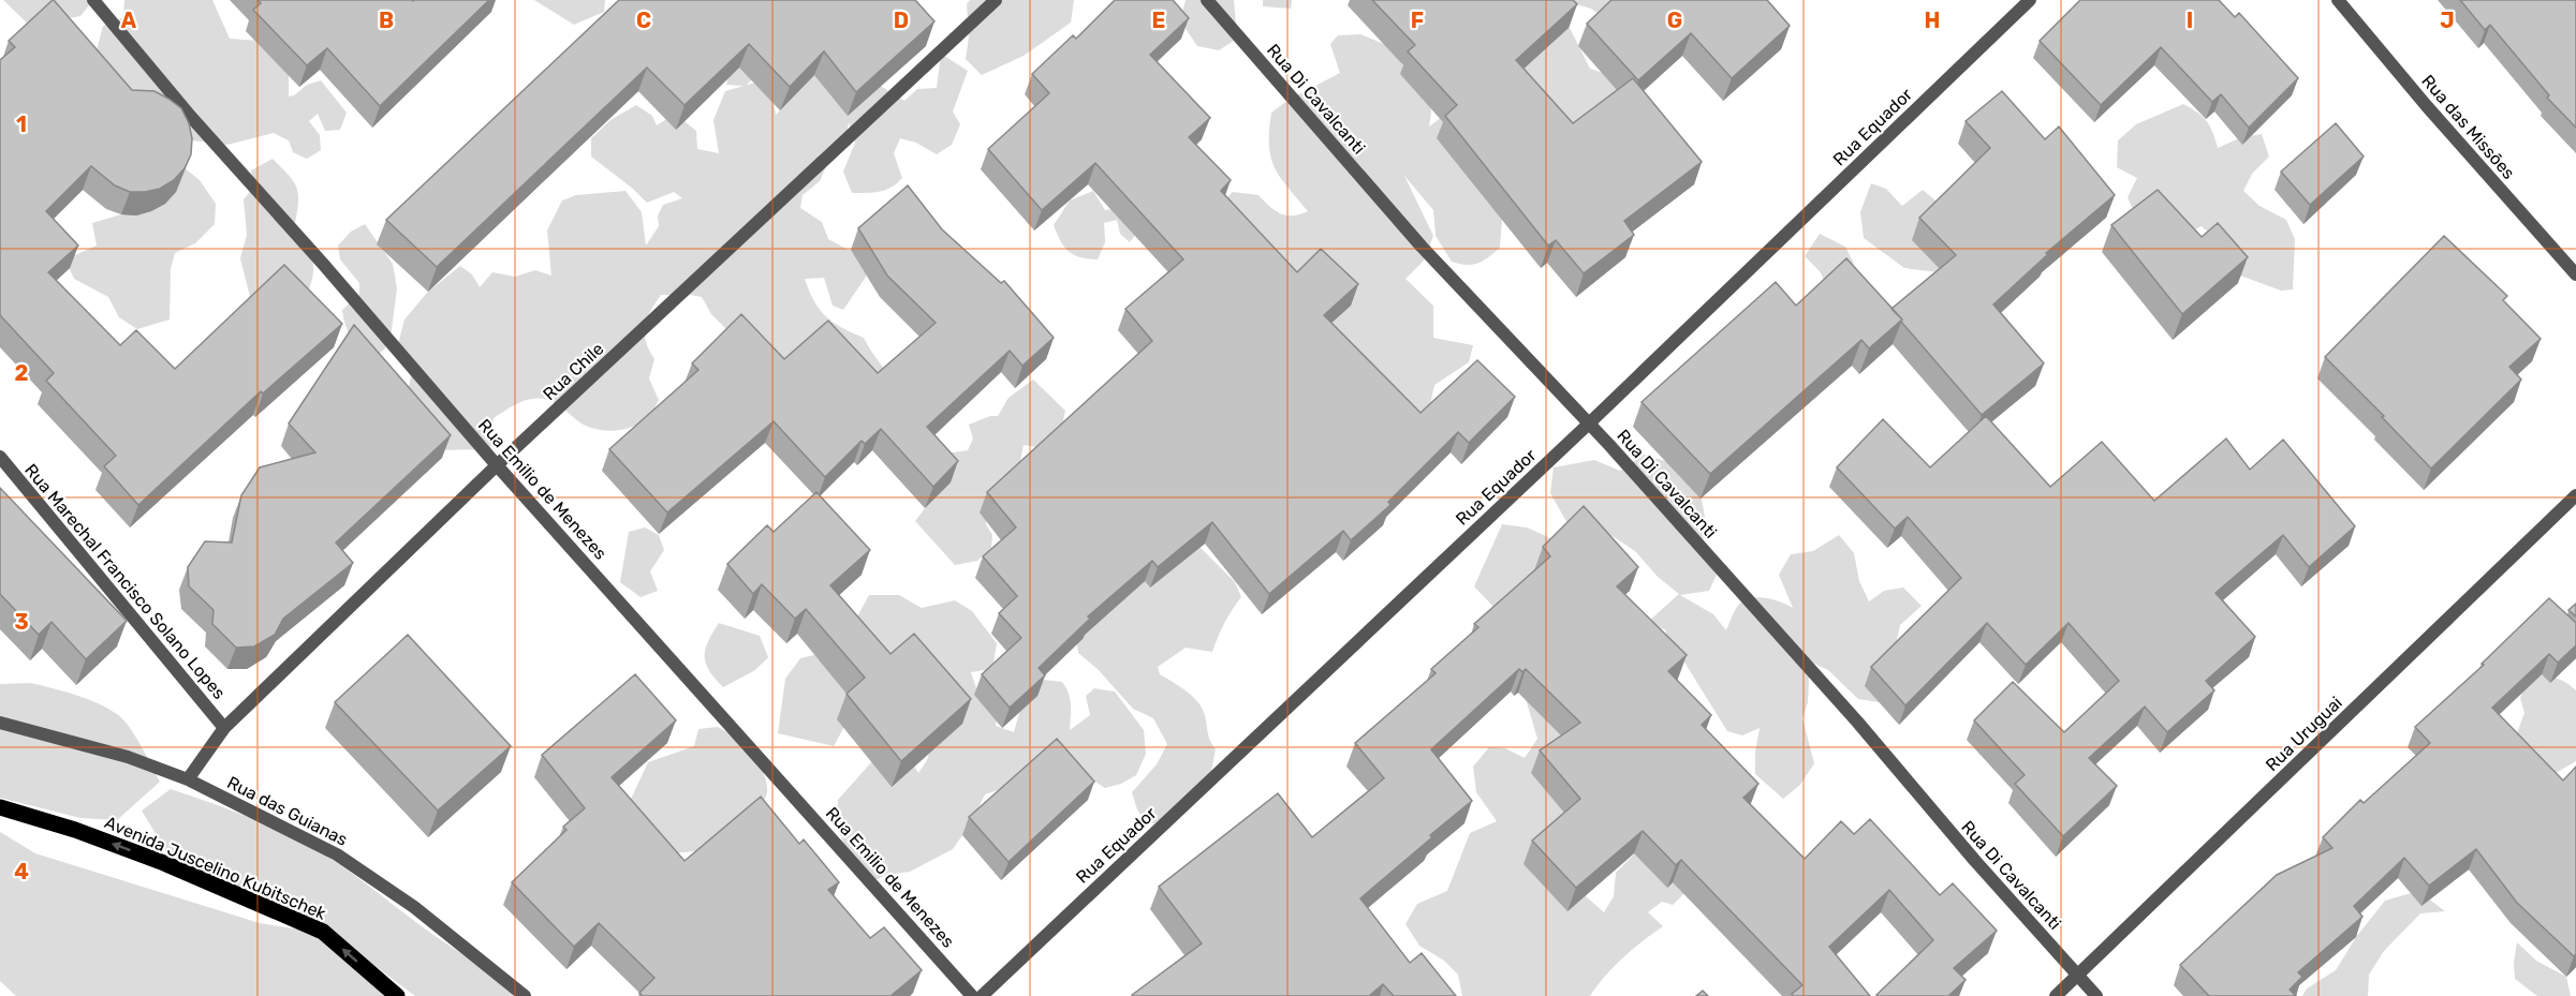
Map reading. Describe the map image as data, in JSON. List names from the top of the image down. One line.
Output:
{"streets":{"main road":["Avenida Juscelino Kubitschek"],"street":["Rua Di Cavalcanti","Rua Equador","Rua das Missões","Rua Chile","Rua Emilio de Menezes","Rua Marechal Francisco Solano Lopes","Rua Uruguai","Rua das Guianas"]},"crossings":[["Rua Di Cavalcanti","Rua Equador"],["Rua Di Cavalcanti","Rua Uruguai"],["Rua Chile","Rua Emilio de Menezes"],["Rua Chile","Rua Marechal Francisco Solano Lopes"],["Rua Chile","Rua das Guianas"]],"one_way":["Avenida Juscelino Kubitschek"],"grid":{"columns":["A","B","C","D","E","F","G","H","I","J"],"rows":["1","2","3","4"]}}
